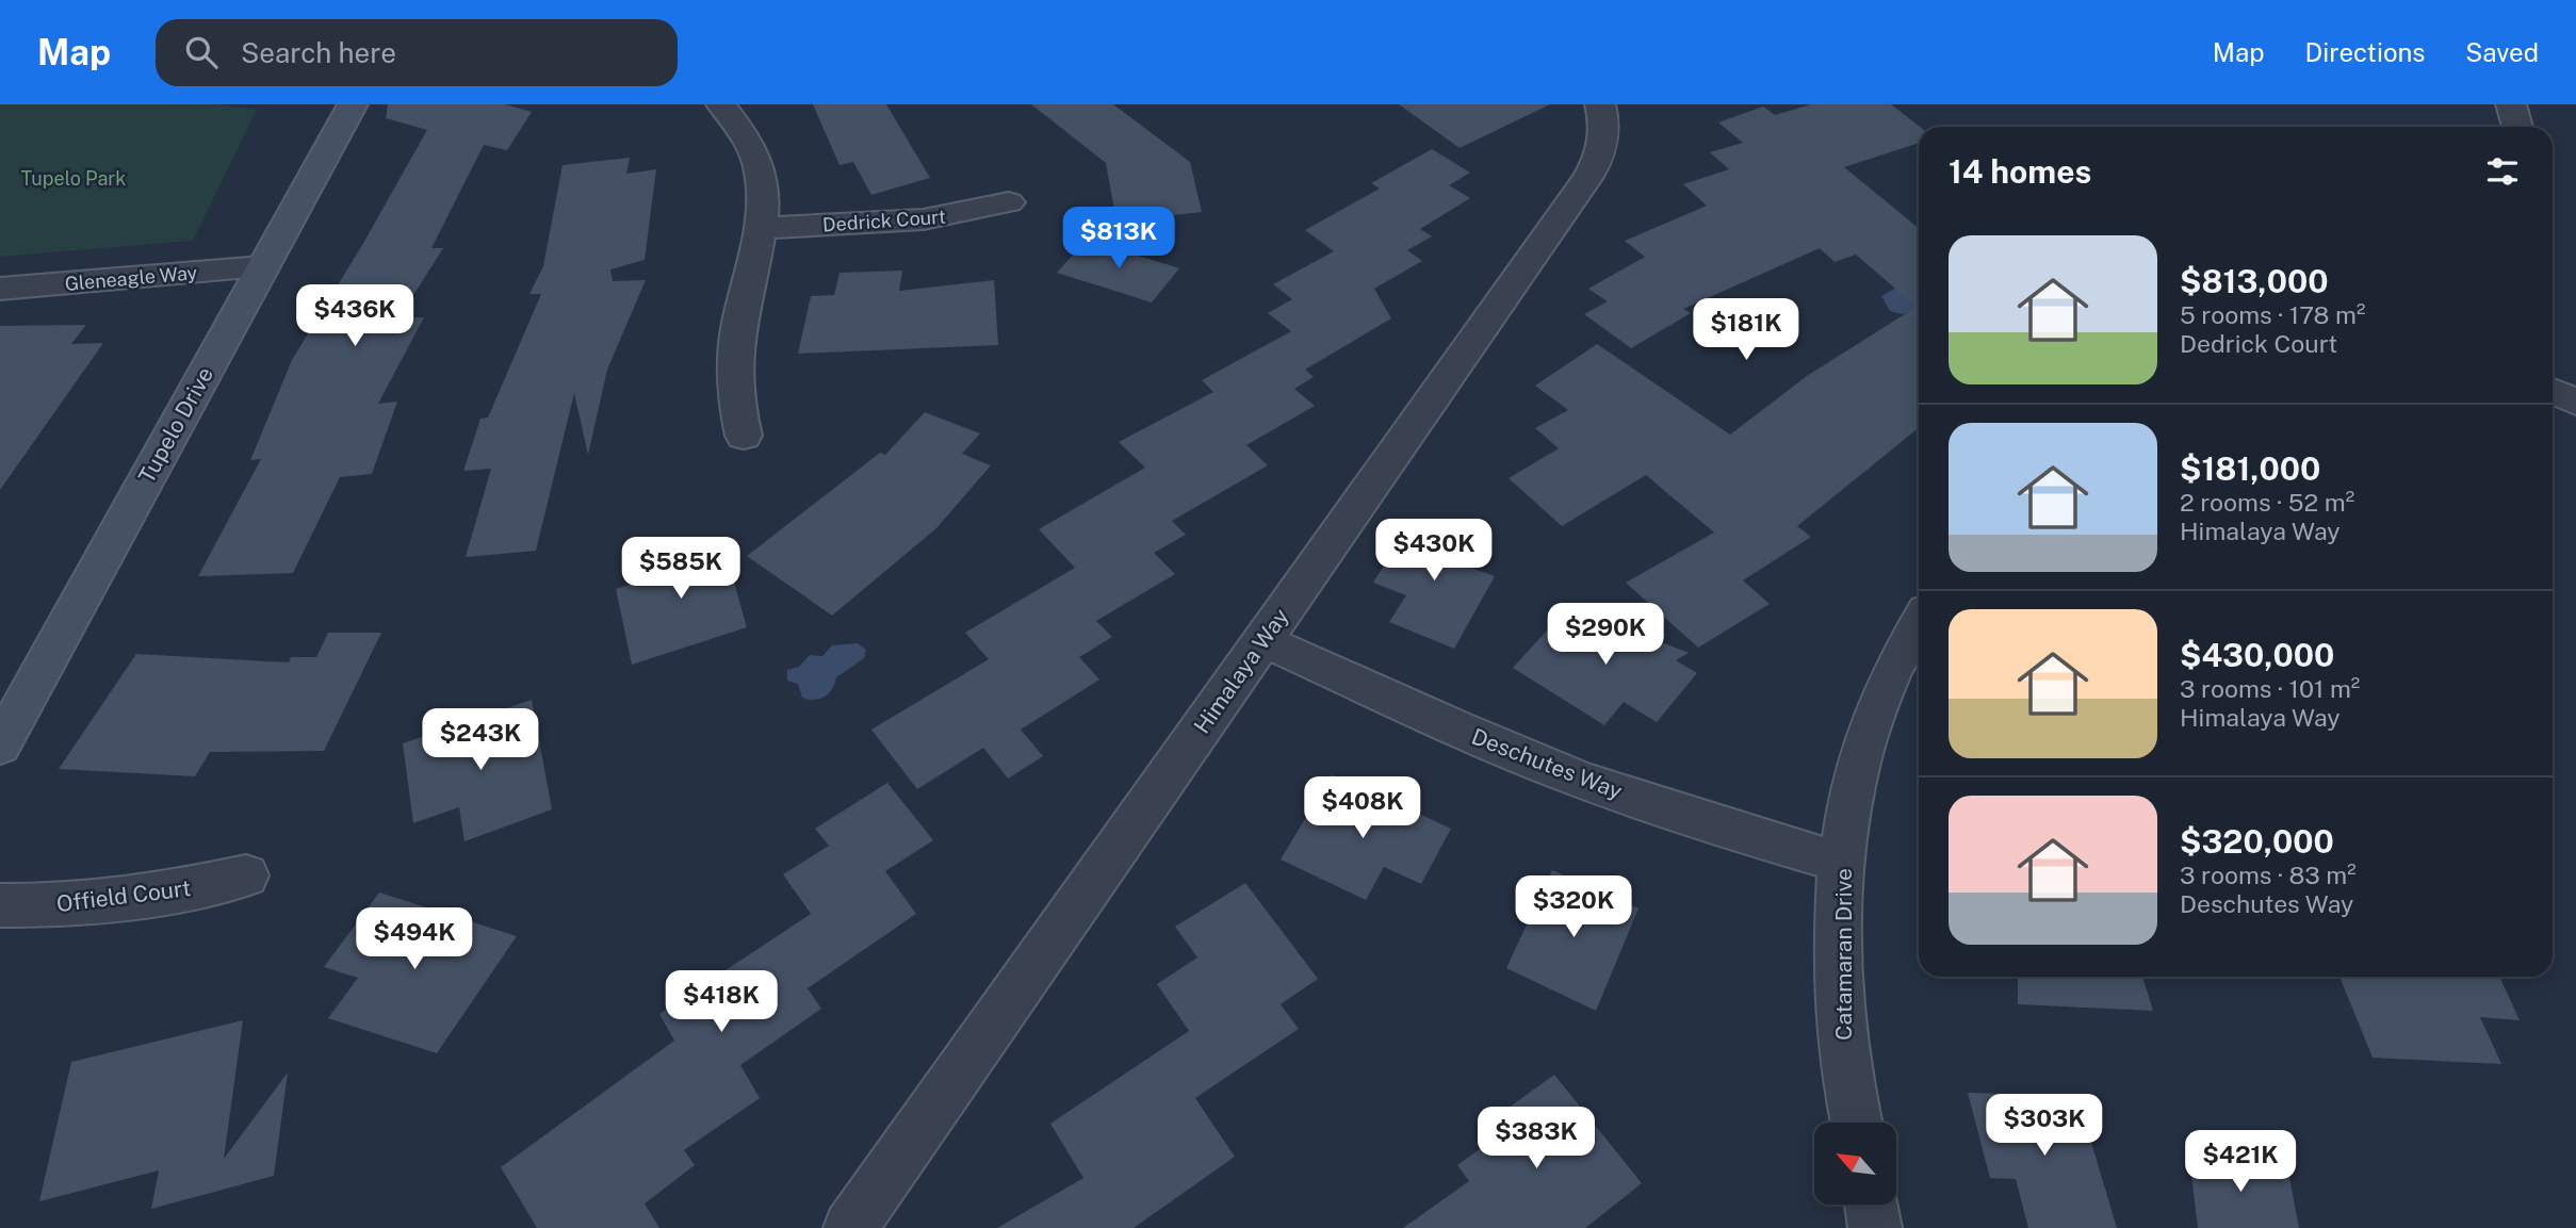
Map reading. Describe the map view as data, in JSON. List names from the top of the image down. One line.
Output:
{"streets":{"street":["Dedrick Court","Gleneagle Way","Tupelo Drive","Himalaya Way","Deschutes Way","Offield Court","Catamaran Drive"]},"crossings":[["Gleneagle Way","Tupelo Drive"],["Himalaya Way","Deschutes Way"],["Deschutes Way","Catamaran Drive"]],"parks":["Tupelo Park"],"north":"top left","page":{"header":"Map","search":"Search here","nav":["Map","Directions","Saved"],"heading":"14 homes","price":["$813K","$436K","$181K","$430K","$585K","$290K","$243K","$408K","$320K","$494K","$418K","$303K","$383K","$421K"],"list":[{"name":"$813,000","note":"5 rooms · 178 m² · Dedrick Court"},{"name":"$181,000","note":"2 rooms · 52 m² · Himalaya Way"},{"name":"$430,000","note":"3 rooms · 101 m² · Himalaya Way"},{"name":"$320,000","note":"3 rooms · 83 m² · Deschutes Way"}]}}
